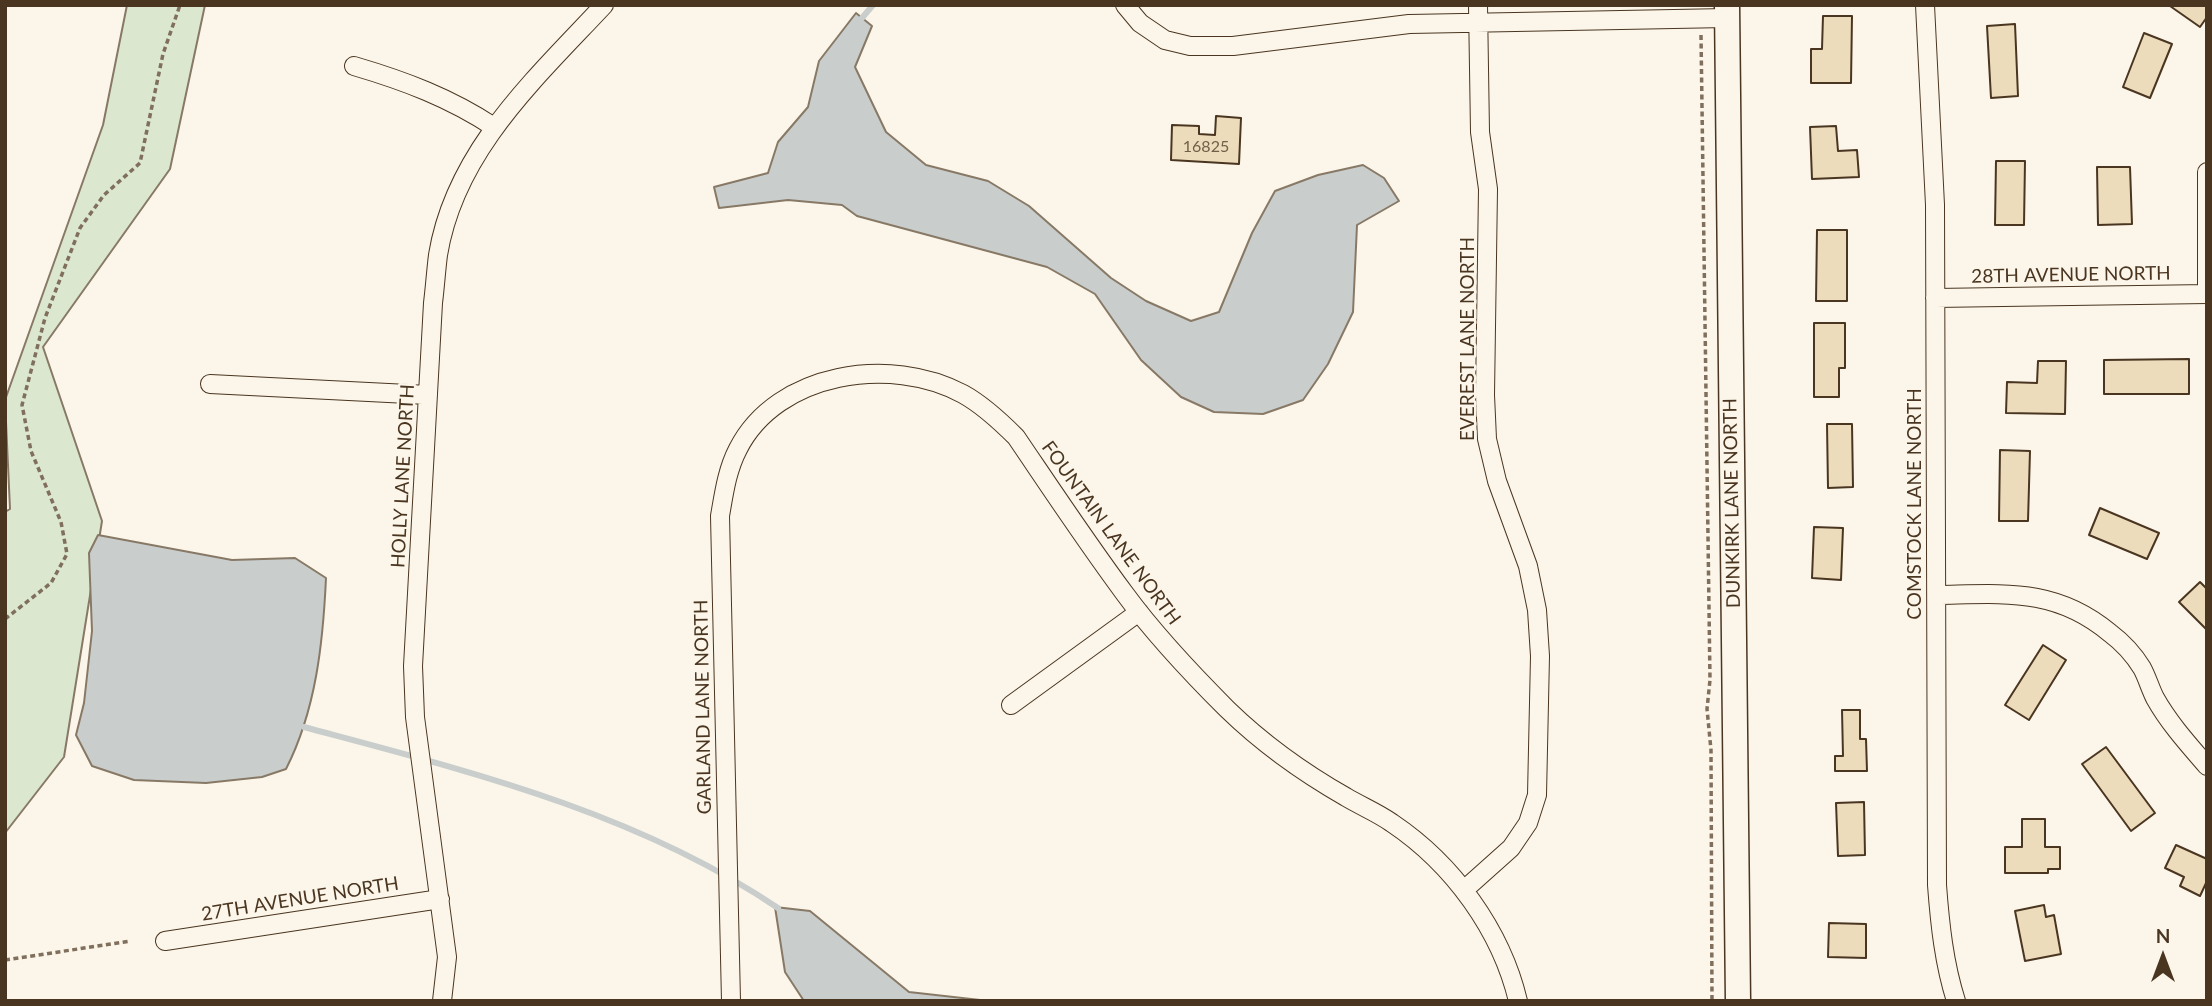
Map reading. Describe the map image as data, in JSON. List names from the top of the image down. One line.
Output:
{"streets":{"street":["28TH AVENUE NORTH","EVEREST LANE NORTH","HOLLY LANE NORTH","DUNKIRK LANE NORTH","COMSTOCK LANE NORTH","FOUNTAIN LANE NORTH","GARLAND LANE NORTH","27TH AVENUE NORTH"]},"crossings":[["28TH AVENUE NORTH","COMSTOCK LANE NORTH"],["EVEREST LANE NORTH","FOUNTAIN LANE NORTH"],["HOLLY LANE NORTH","27TH AVENUE NORTH"],["FOUNTAIN LANE NORTH","GARLAND LANE NORTH"]],"house_numbers":["16825"],"north":"top"}
